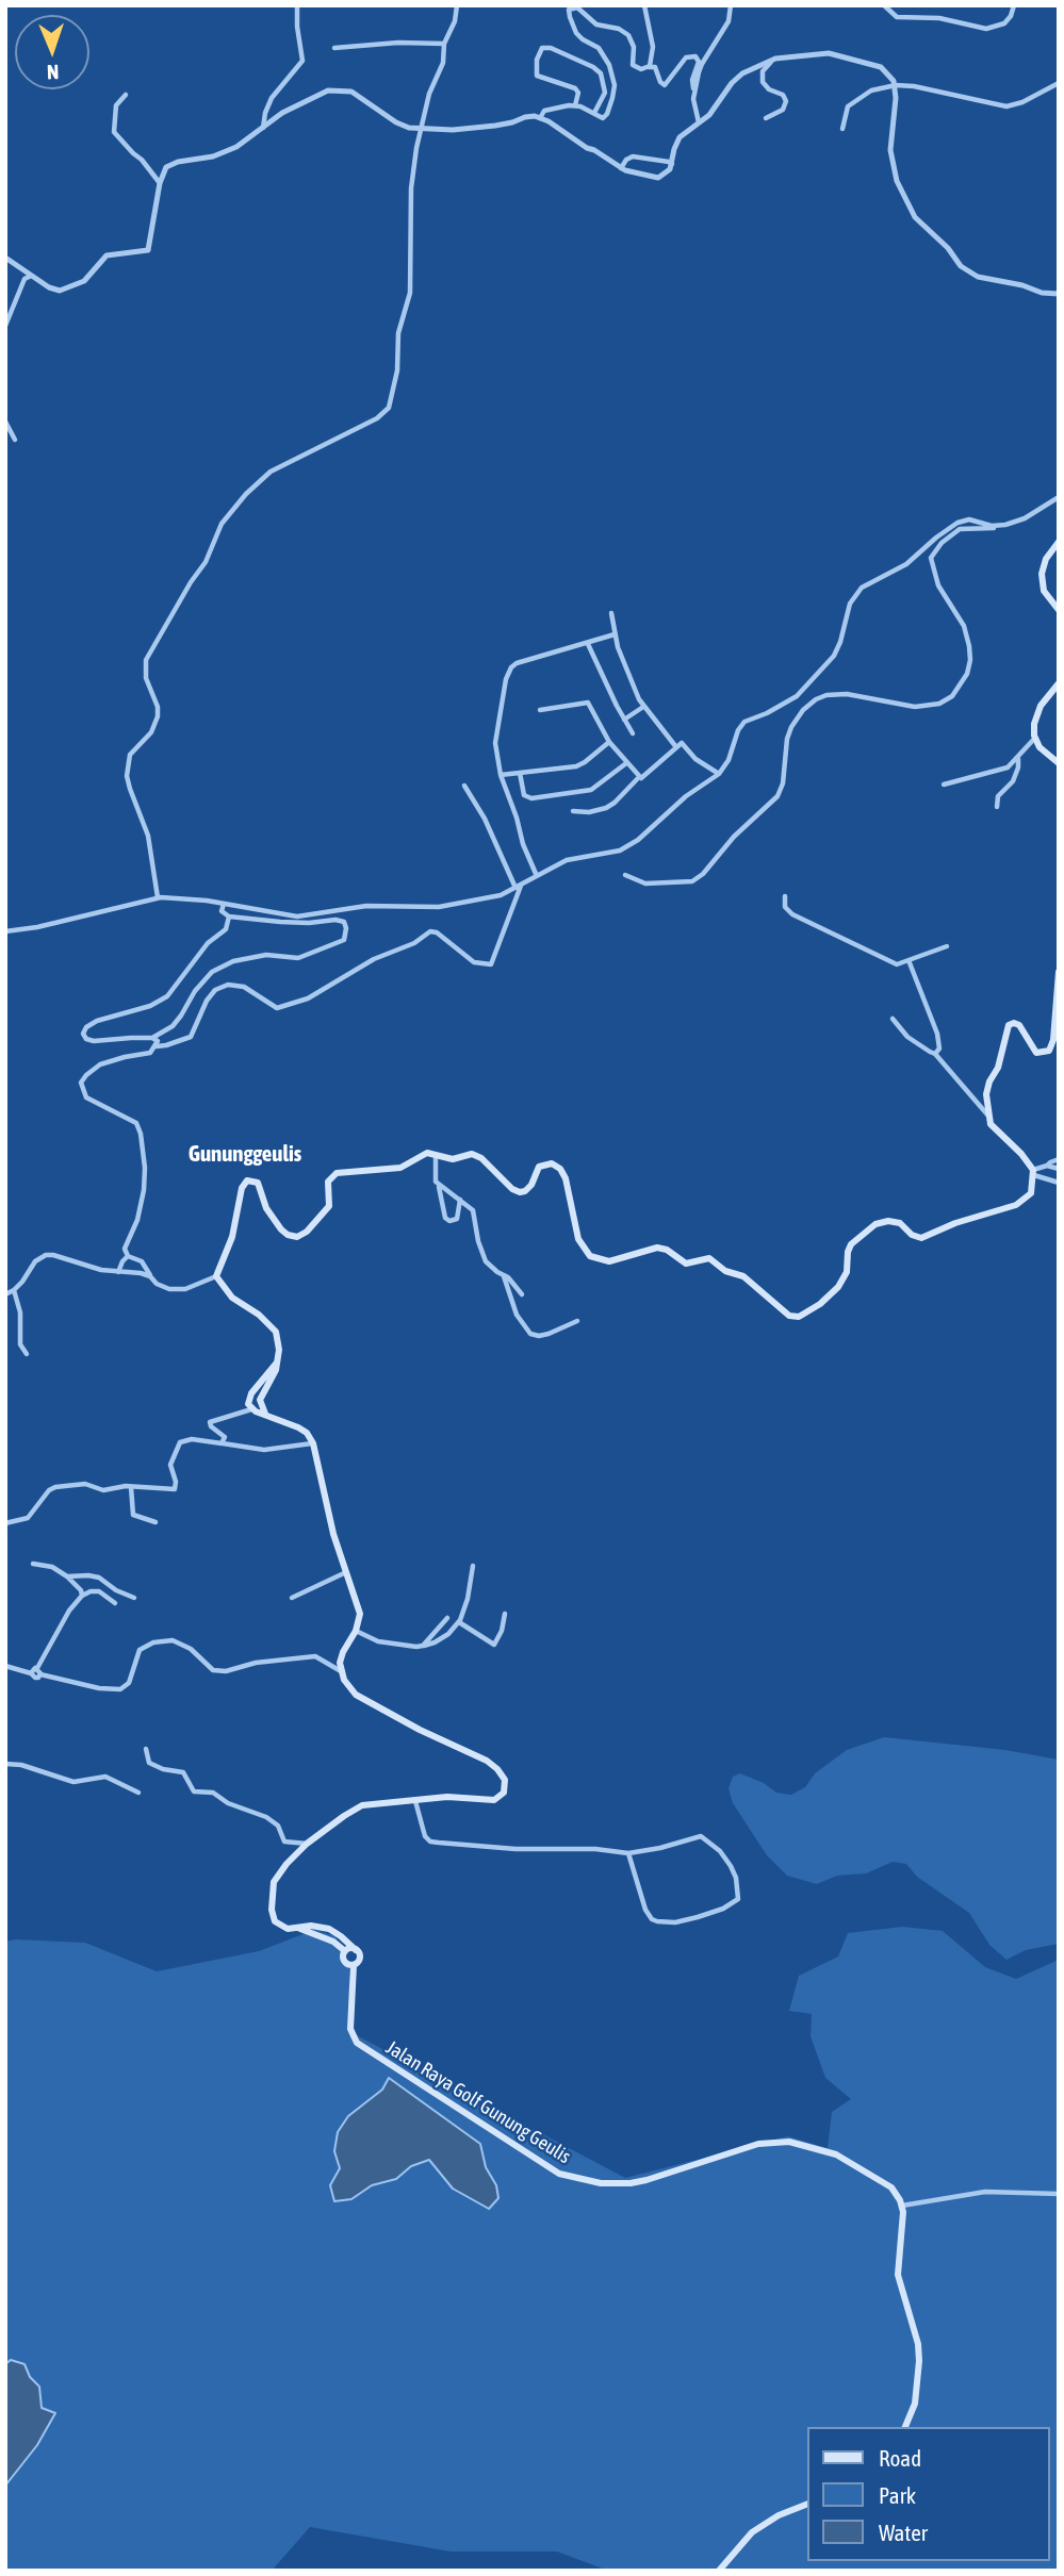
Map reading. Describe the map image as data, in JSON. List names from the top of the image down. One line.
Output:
{"streets":{"main road":["Jalan Raya Golf Gunung Geulis"]},"districts":["Gununggeulis"],"legend":["Road","Park","Water"],"north":"bottom"}
